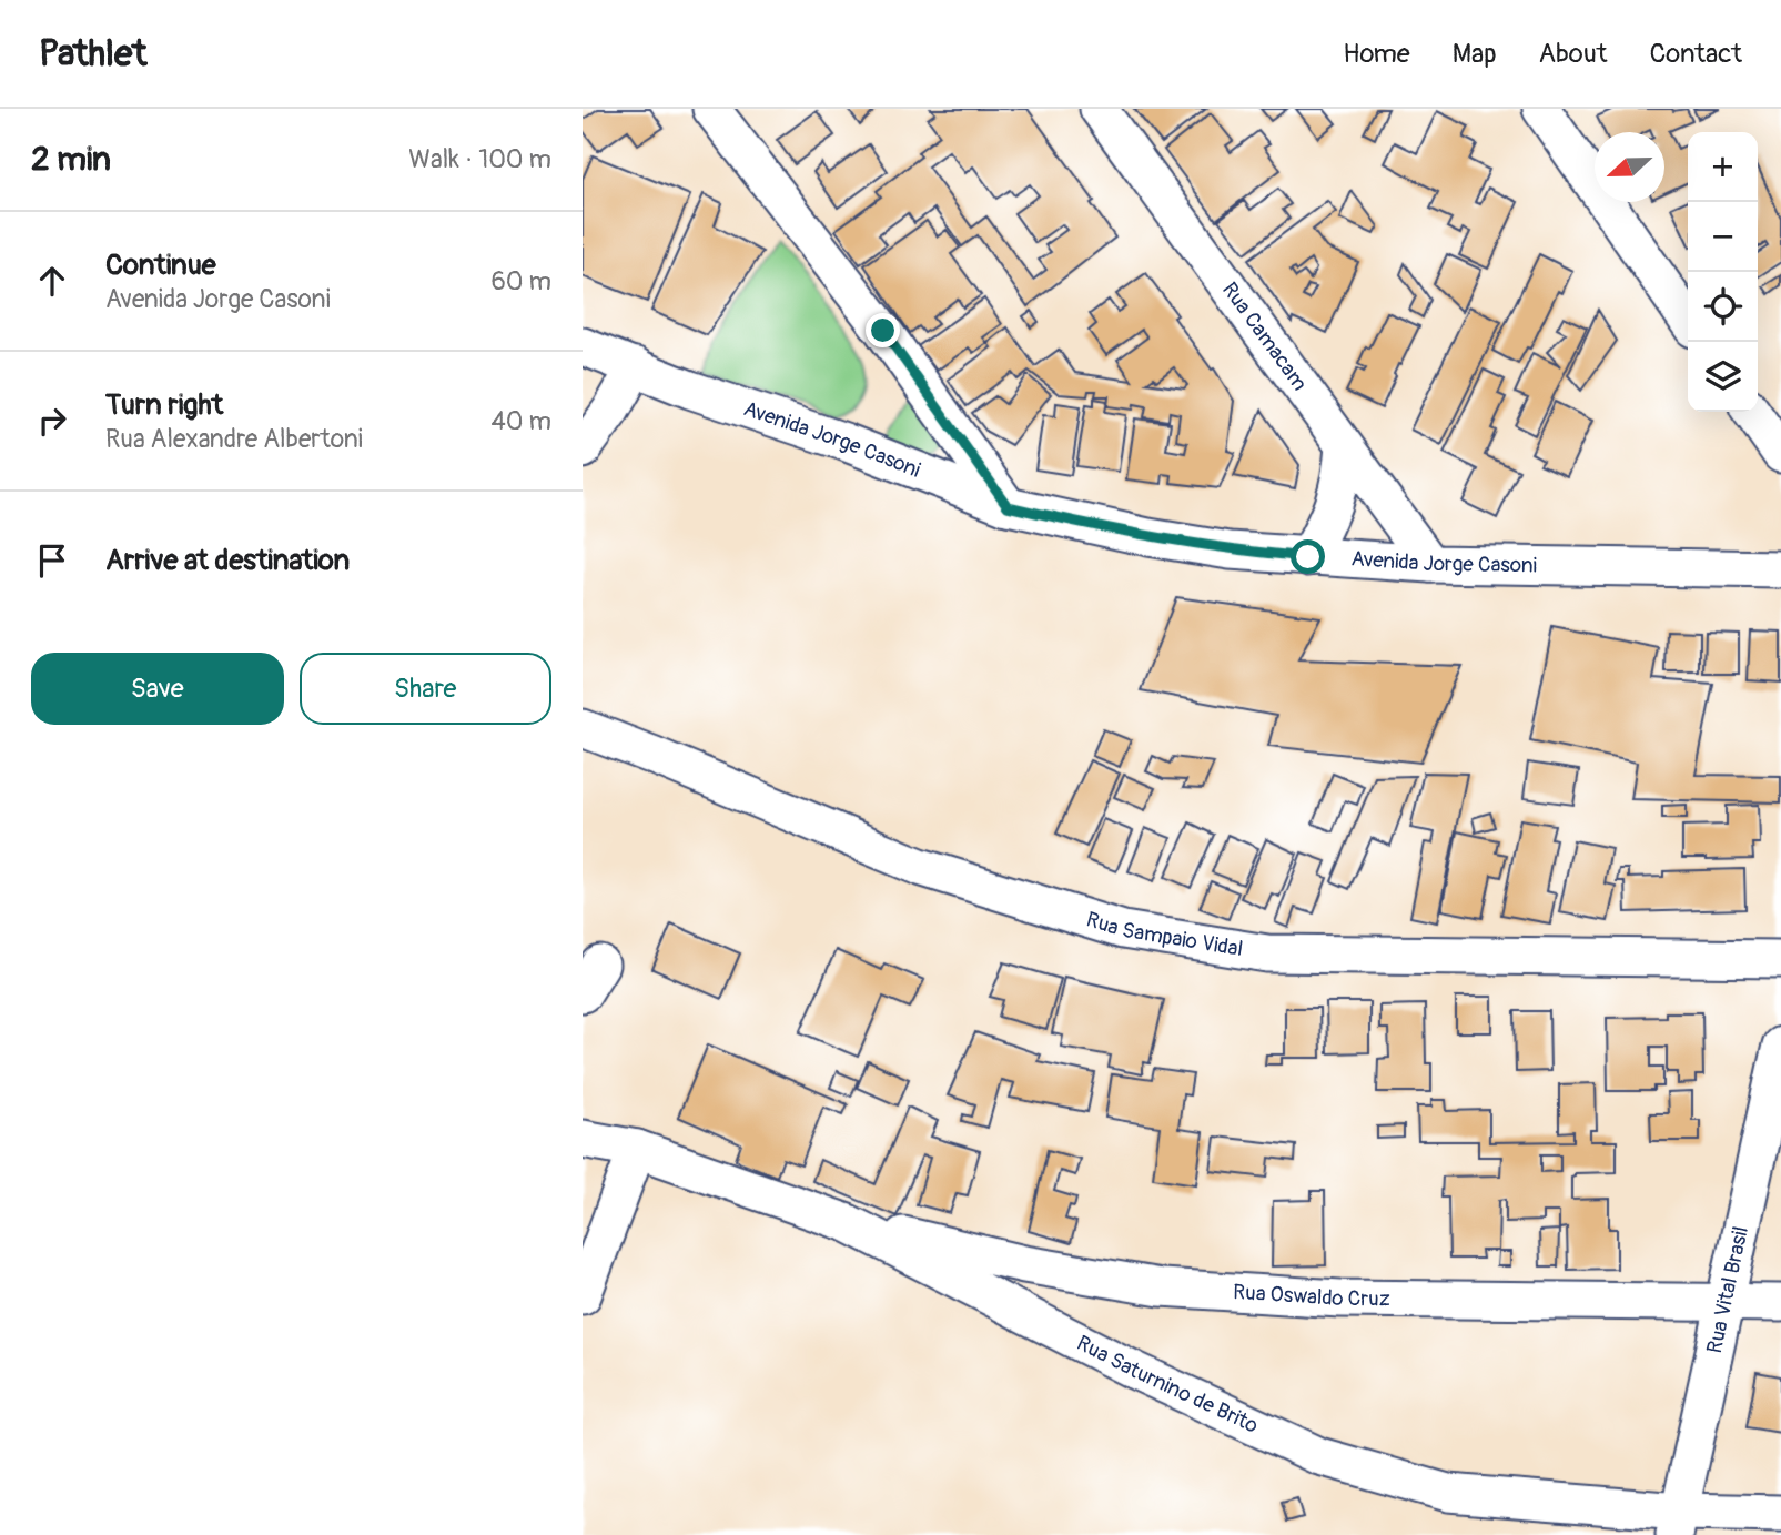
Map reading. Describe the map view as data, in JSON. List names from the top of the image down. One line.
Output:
{"streets":{"street":["Rua Camacam","Avenida Jorge Casoni","Rua Sampaio Vidal","Rua Vital Brasil","Rua Oswaldo Cruz","Rua Saturnino de Brito"]},"crossings":[["Rua Camacam","Avenida Jorge Casoni"],["Rua Vital Brasil","Rua Oswaldo Cruz"],["Rua Vital Brasil","Rua Saturnino de Brito"],["Rua Oswaldo Cruz","Rua Saturnino de Brito"]],"north":"left","page":{"header":"Pathlet","nav":["Home","Map","About","Contact"],"heading":["2 min","Walk · 100 m"],"map_buttons":["+","−"],"list":[["Continue","Avenida Jorge Casoni","60 m"],["Turn right","Rua Alexandre Albertoni","40 m"],"Arrive at destination"],"buttons":["Save","Share"]}}
